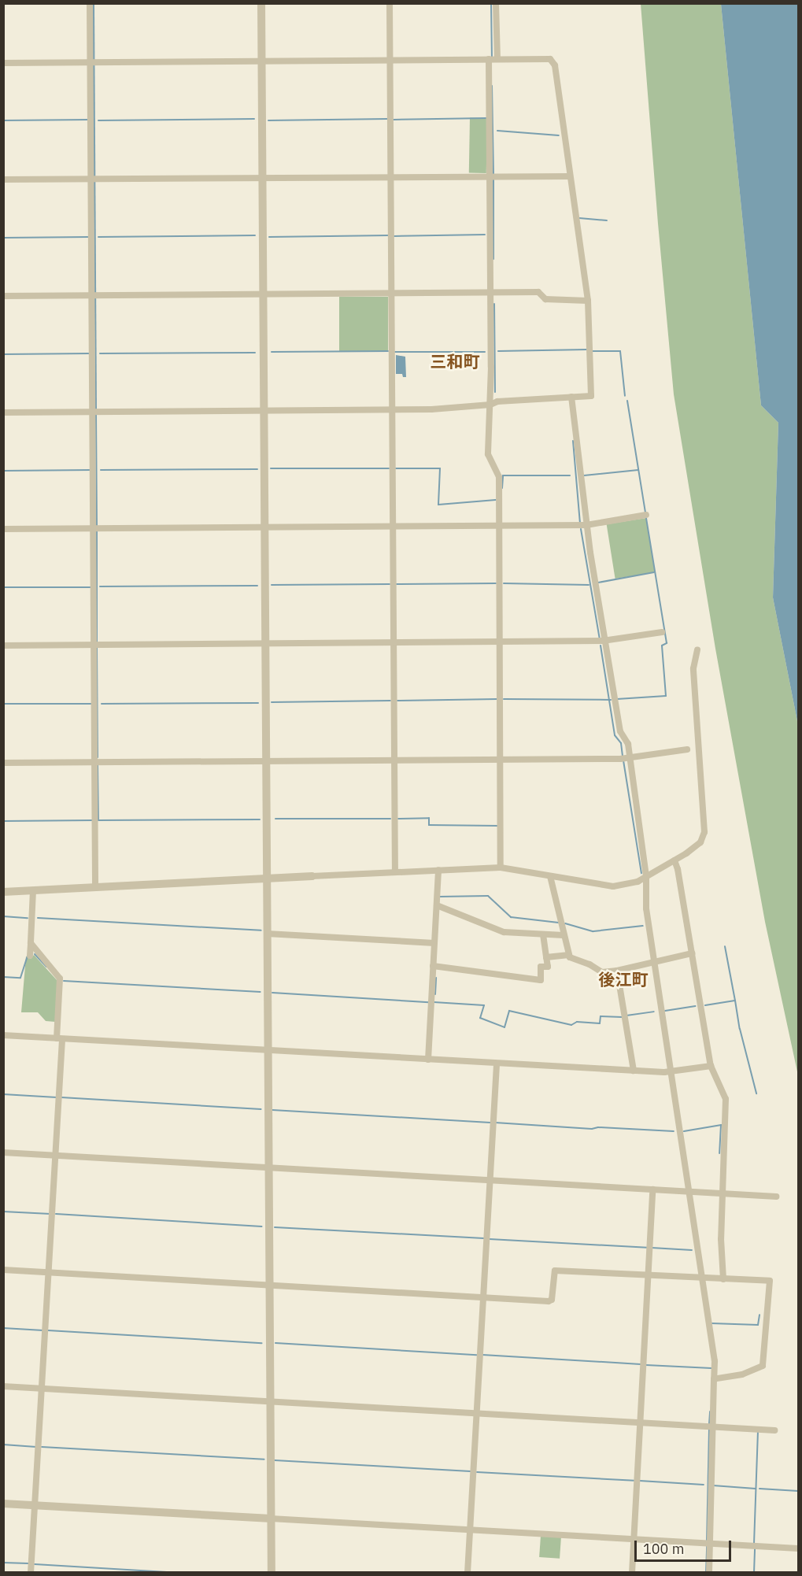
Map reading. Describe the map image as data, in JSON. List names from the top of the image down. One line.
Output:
{"districts":["三和町","後江町"],"scale_bar":"100 m"}
